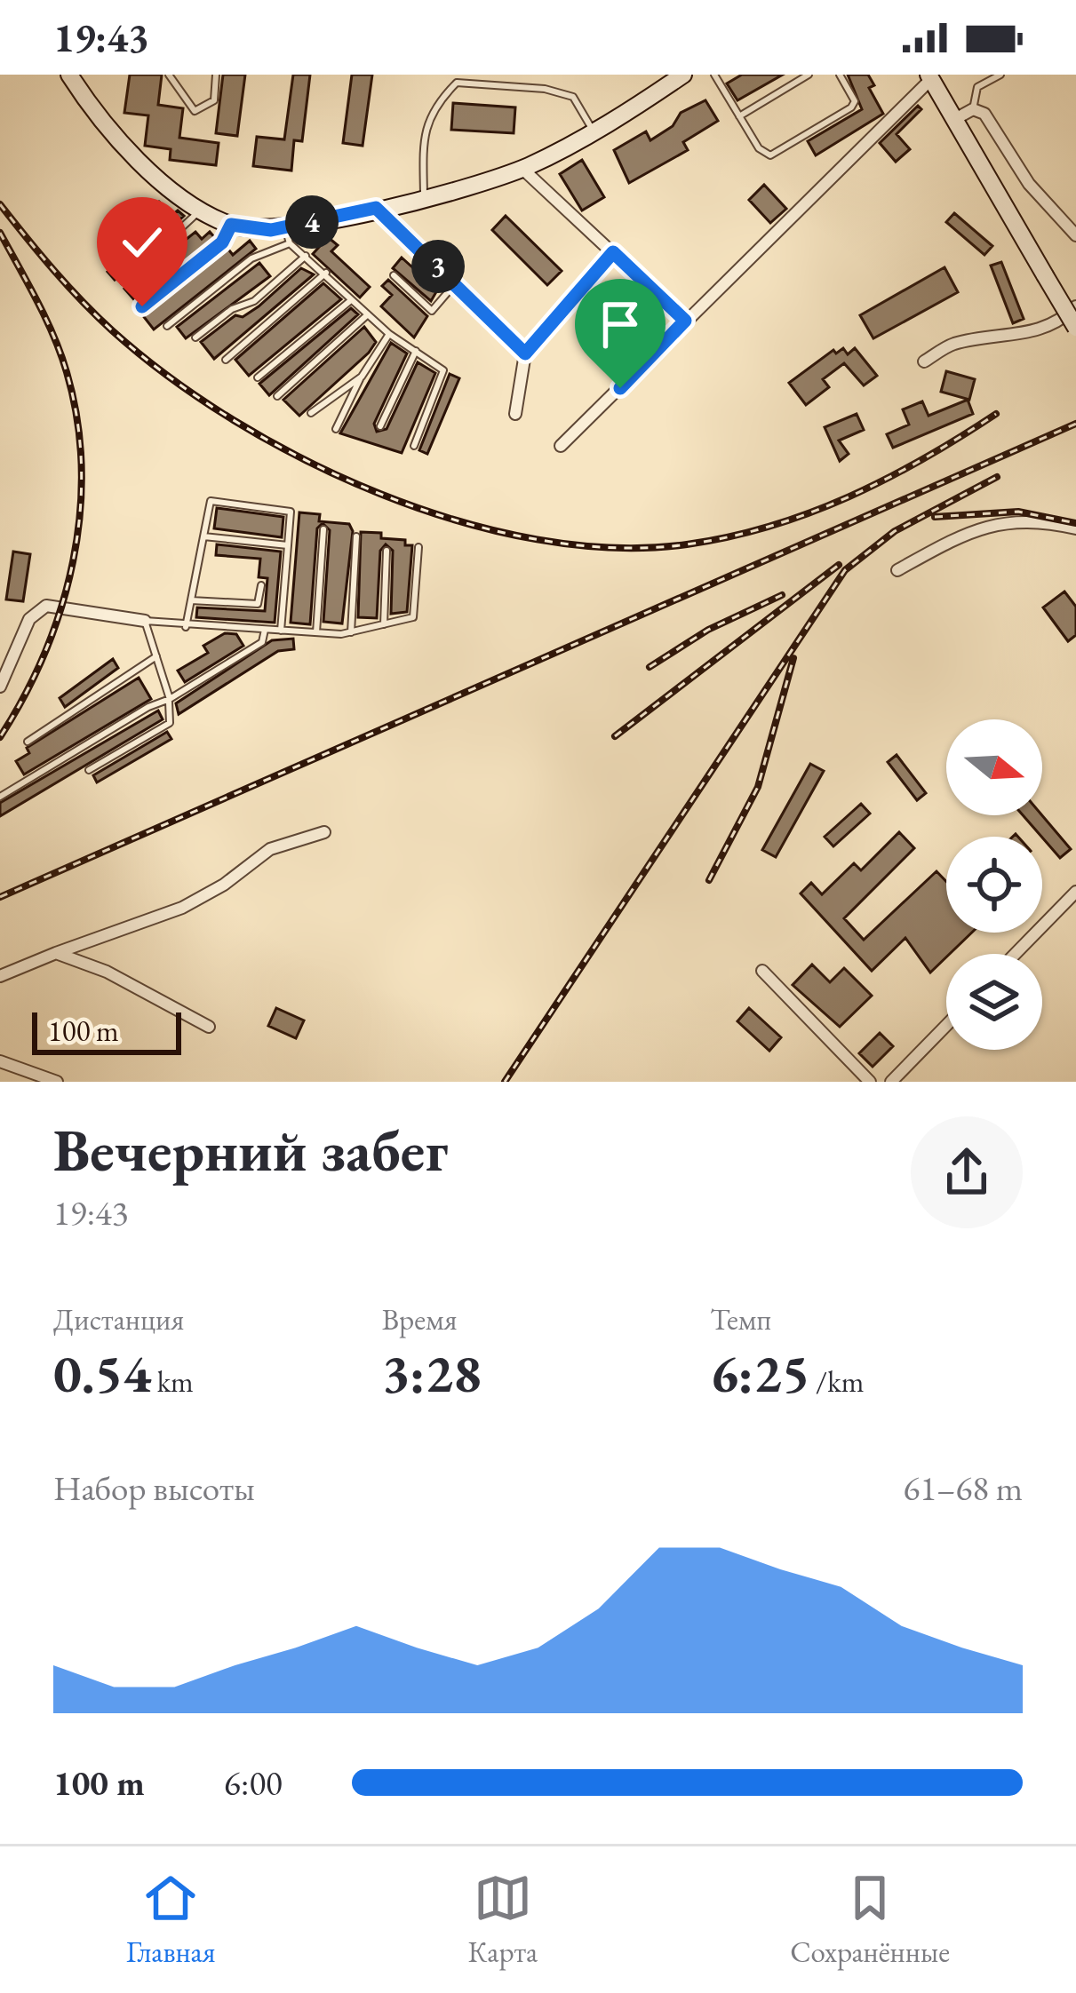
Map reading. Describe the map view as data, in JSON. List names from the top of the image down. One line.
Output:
{"scale_bar":"100 m","north":"right","page":{"status":"19:43","pins":["4","3"],"scale":"100 m","heading":["Вечерний забег","19:43"],"stats":[["Дистанция","0.54 km"],["Время","3:28"],["Темп","6:25 /km"]],"chart":["Набор высоты","61–68 m"],"list":[{"name":"100 m","note":"6:00"}],"tabs":["Главная","Карта","Сохранённые"]}}
